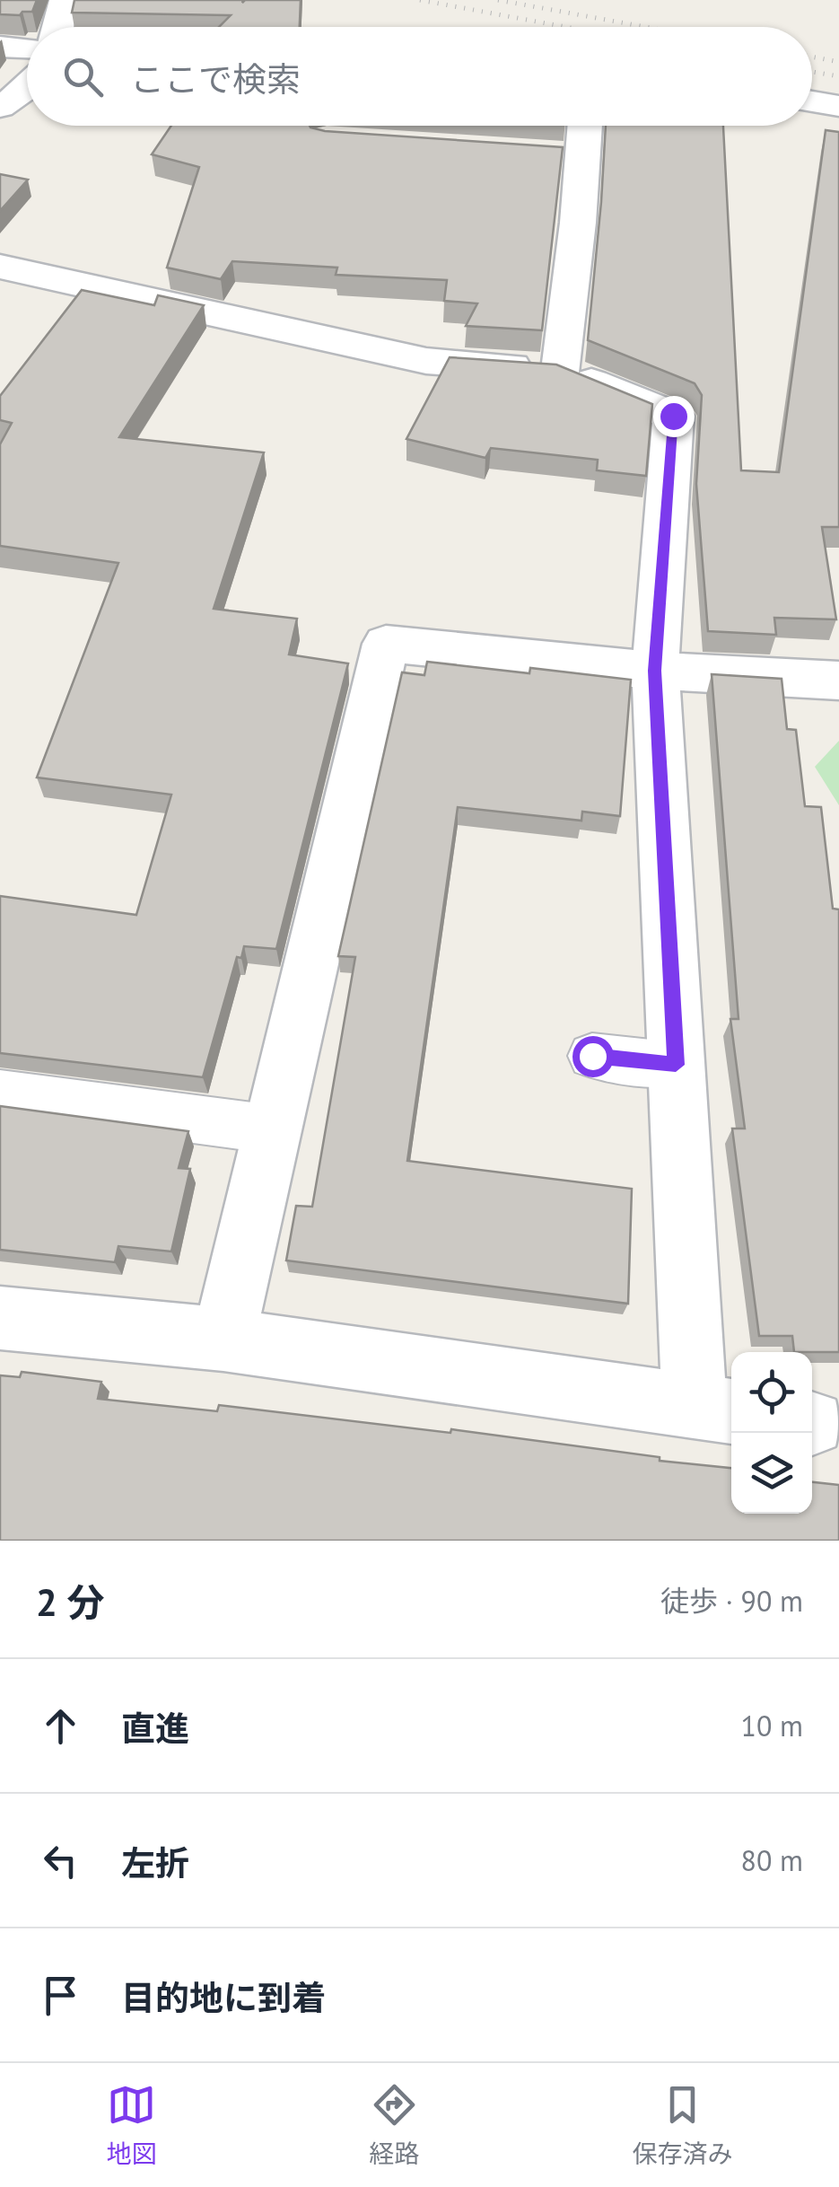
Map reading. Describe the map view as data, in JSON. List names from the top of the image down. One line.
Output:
{"page":{"search":"ここで検索","heading":["2 分","徒歩 · 90 m"],"list":[["直進","10 m"],["左折","80 m"],"目的地に到着"],"nav":["地図","経路","保存済み"]}}
